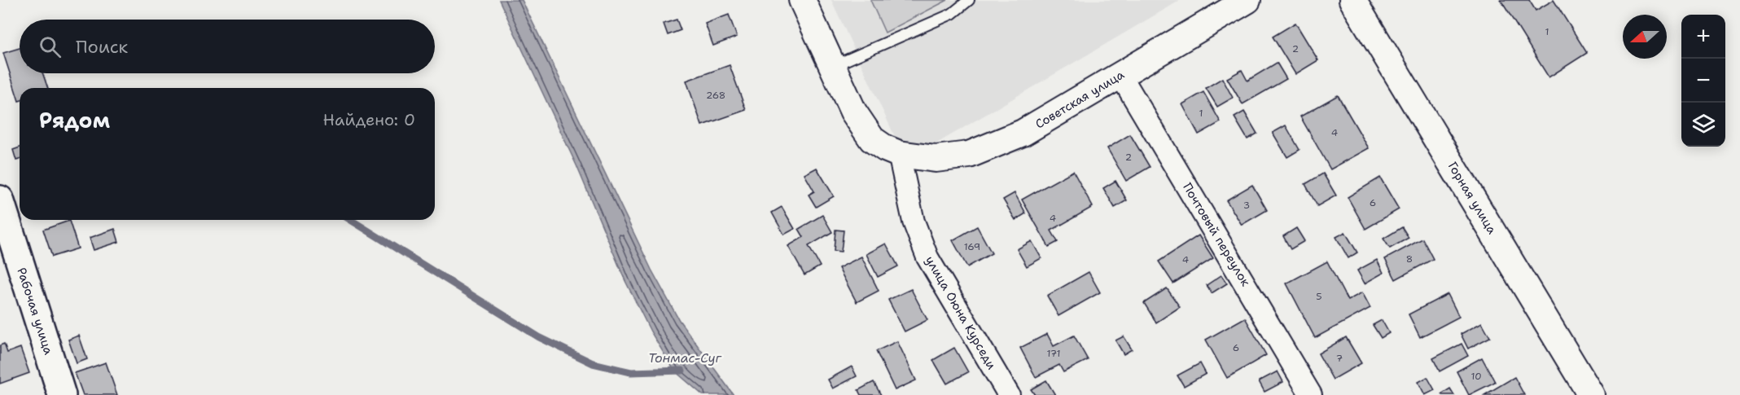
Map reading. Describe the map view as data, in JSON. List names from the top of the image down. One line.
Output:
{"streets":{"main road":["Рабочая улица"],"street":["Советская улица","Горная улица","Почтовый переулок","улица Оюна Курседи"]},"crossings":[["Советская улица","Почтовый переулок"],["Советская улица","улица Оюна Курседи"]],"water":["Тонмас-Суг"],"house_numbers":["1","2","268","1","4","2","6","3","4","169","8","4","5","6","171","7","10"],"north":"left","page":{"map_buttons":["+","−"],"search":"Поиск","heading":["Рядом","Найдено: 0"]}}
